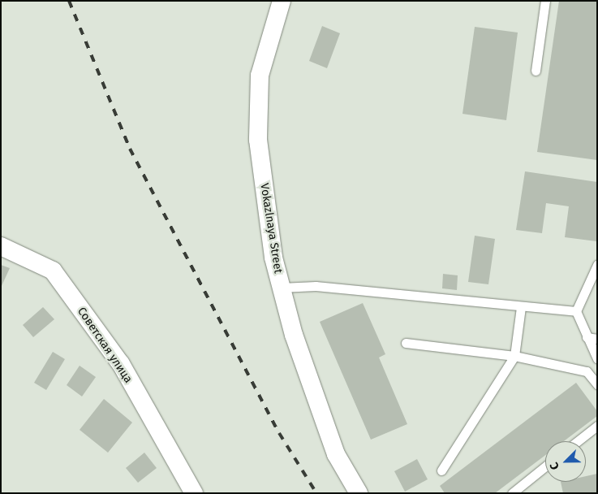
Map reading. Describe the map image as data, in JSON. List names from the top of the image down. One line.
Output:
{"streets":{"street":["Vokazlnaya Street","Советская улица"]},"north":"bottom left"}
